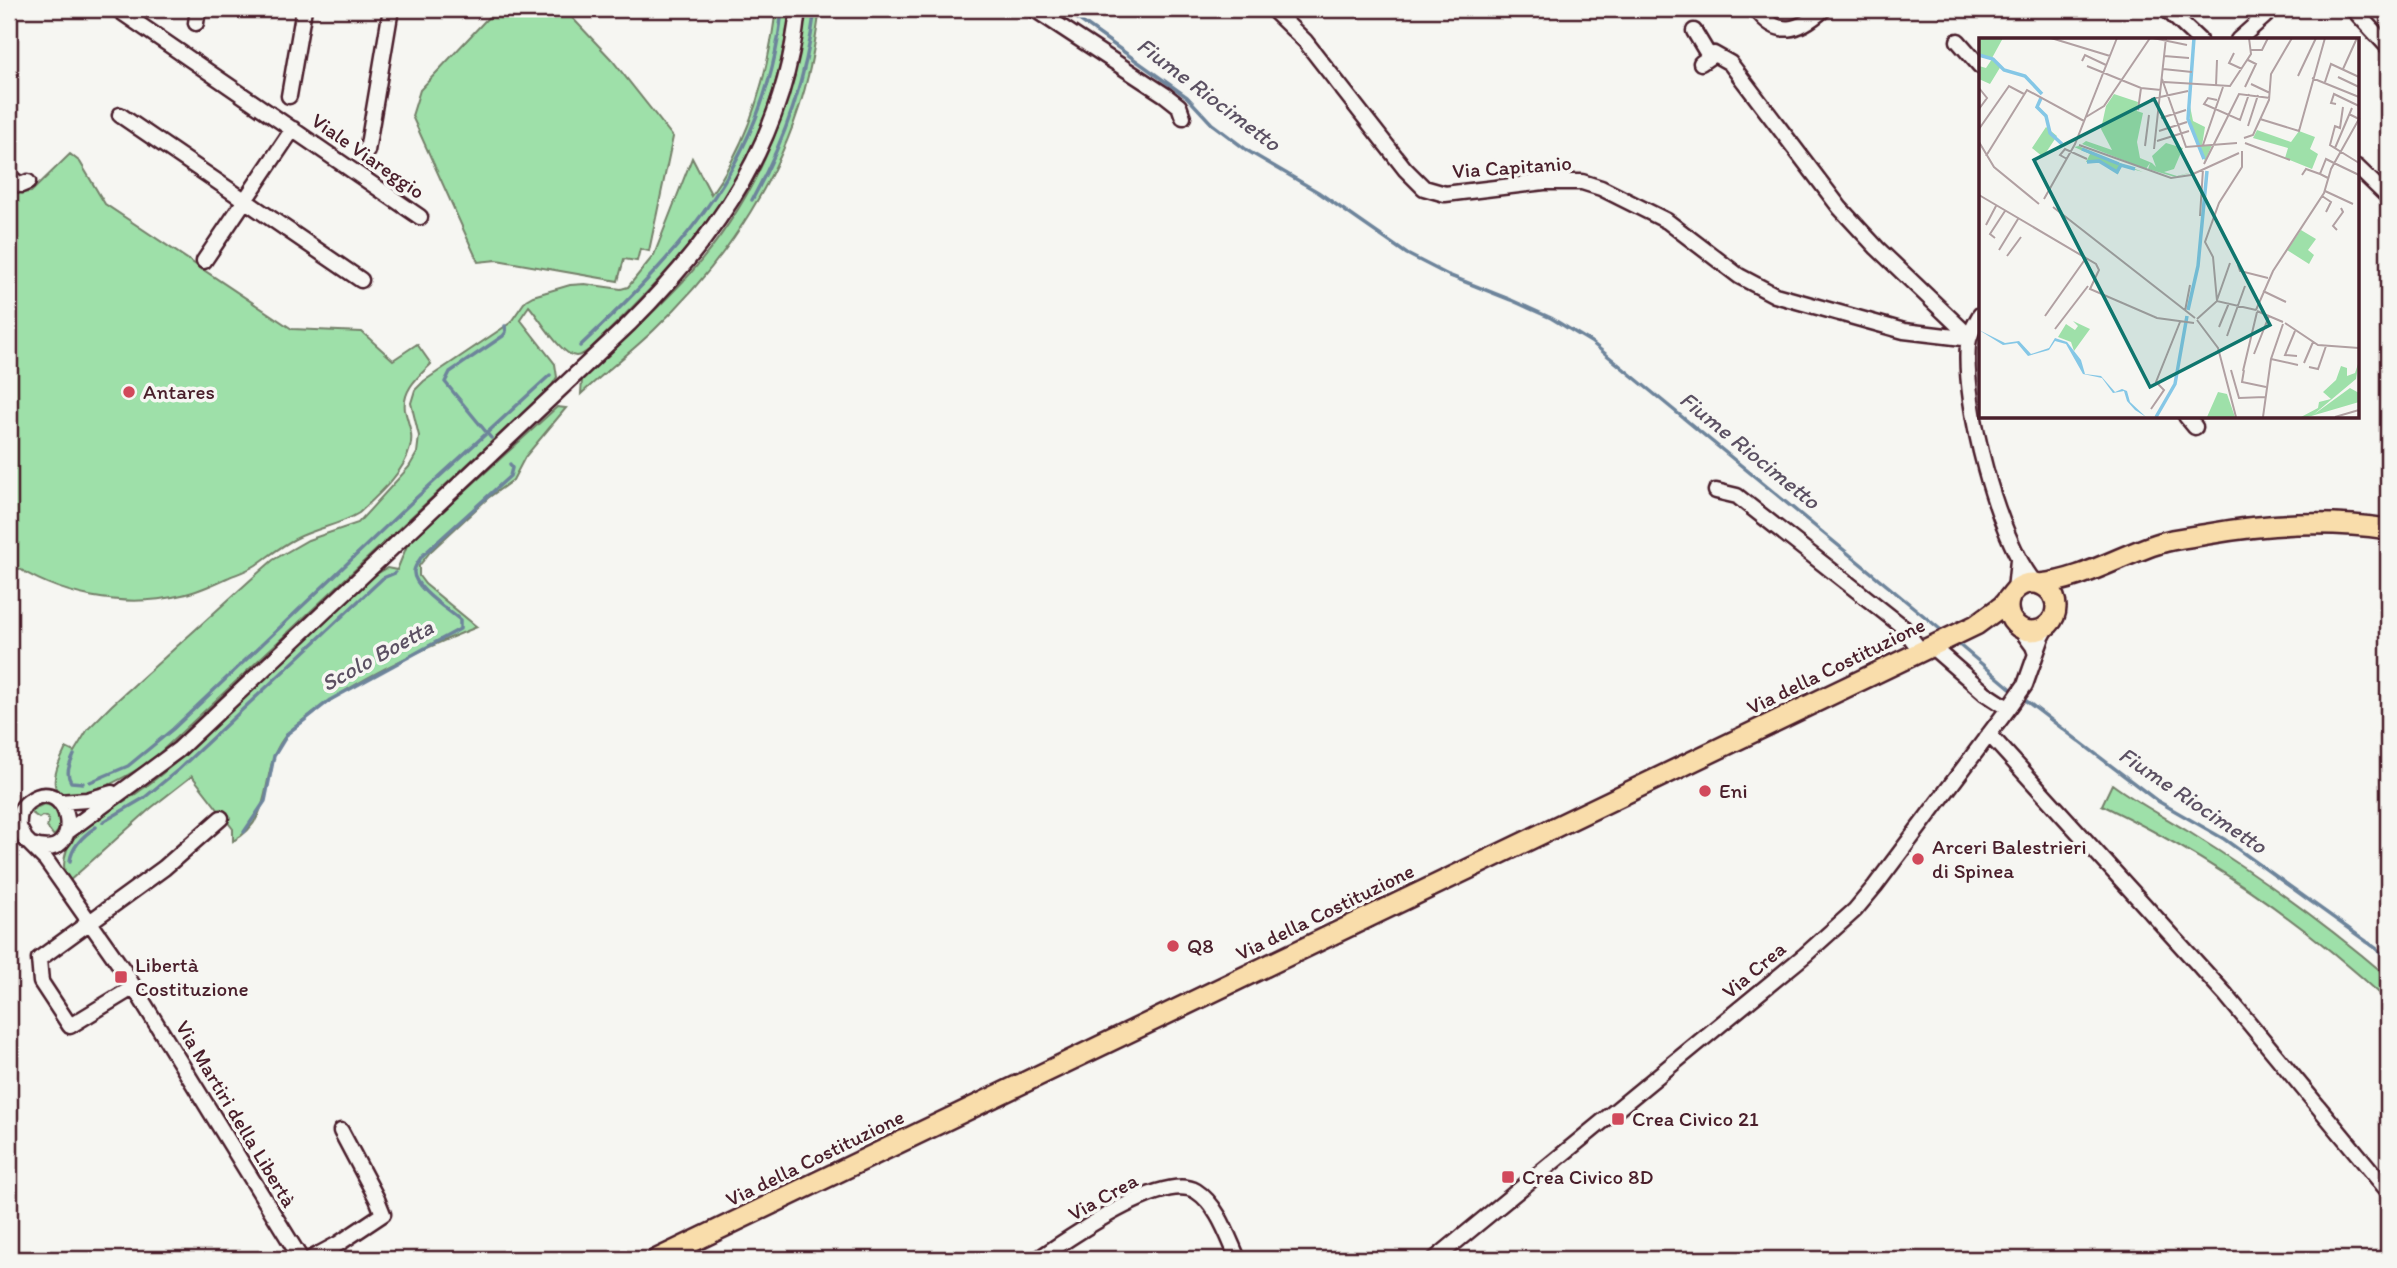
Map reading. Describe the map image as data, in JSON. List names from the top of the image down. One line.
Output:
{"streets":{"main road":["Via della Costituzione"],"street":["Viale Viareggio","Via Capitanio","Via Crea","Via Martiri della Libertà"]},"crossings":[["Via della Costituzione","Via Crea"]],"water":["Fiume Riocimetto","Scolo Boetta"],"places":{"other":["Antares","Eni","Arceri Balestrieri di Spinea","Q8"],"transit":["Libertà Costituzione","Crea Civico 21","Crea Civico 8D"]}}
